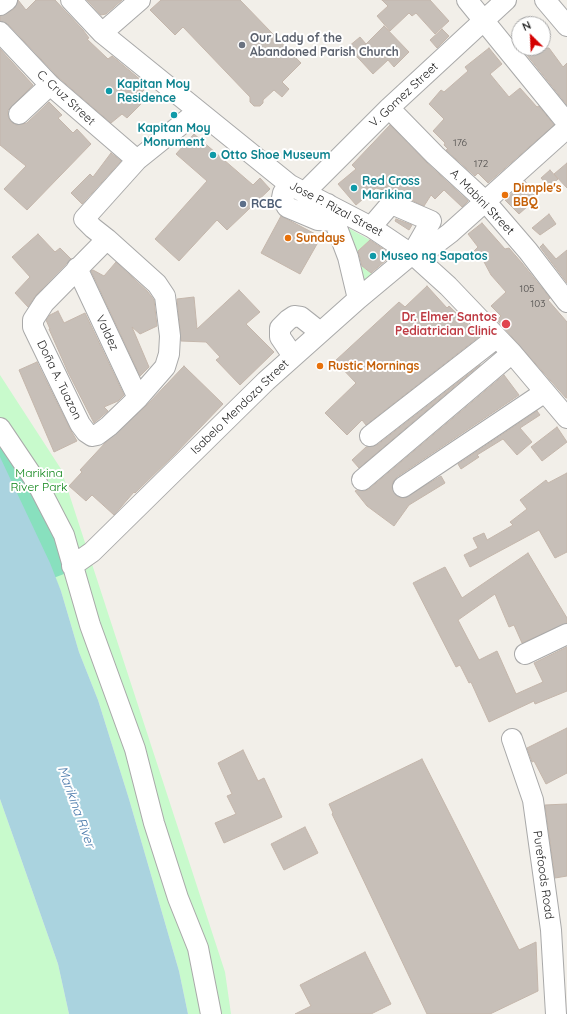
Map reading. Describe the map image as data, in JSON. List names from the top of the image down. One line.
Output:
{"streets":{"street":["V. Gomez Street","C. Cruz Street","A. Mabini Street","Jose P. Rizal Street","Valdez","Doña A. Tuazon","Isabelo Mendoza Street","Purefoods Road"]},"crossings":[["V. Gomez Street","A. Mabini Street"],["V. Gomez Street","Jose P. Rizal Street"],["C. Cruz Street","Doña A. Tuazon"],["A. Mabini Street","Isabelo Mendoza Street"],["Jose P. Rizal Street","Isabelo Mendoza Street"],["Valdez","Doña A. Tuazon"]],"water":["Marikina River"],"parks":["Marikina River Park"],"places":["Our Lady of the Abandoned Parish Church","Kapitan Moy Residence","Kapitan Moy Monument","Otto Shoe Museum","Red Cross Marikina","Dimple's BBQ","RCBC","Sundays","Museo ng Sapatos","Dr. Elmer Santos Pediatrician Clinic","Rustic Mornings"],"house_numbers":["176","172","105","103"],"north":"top left"}
